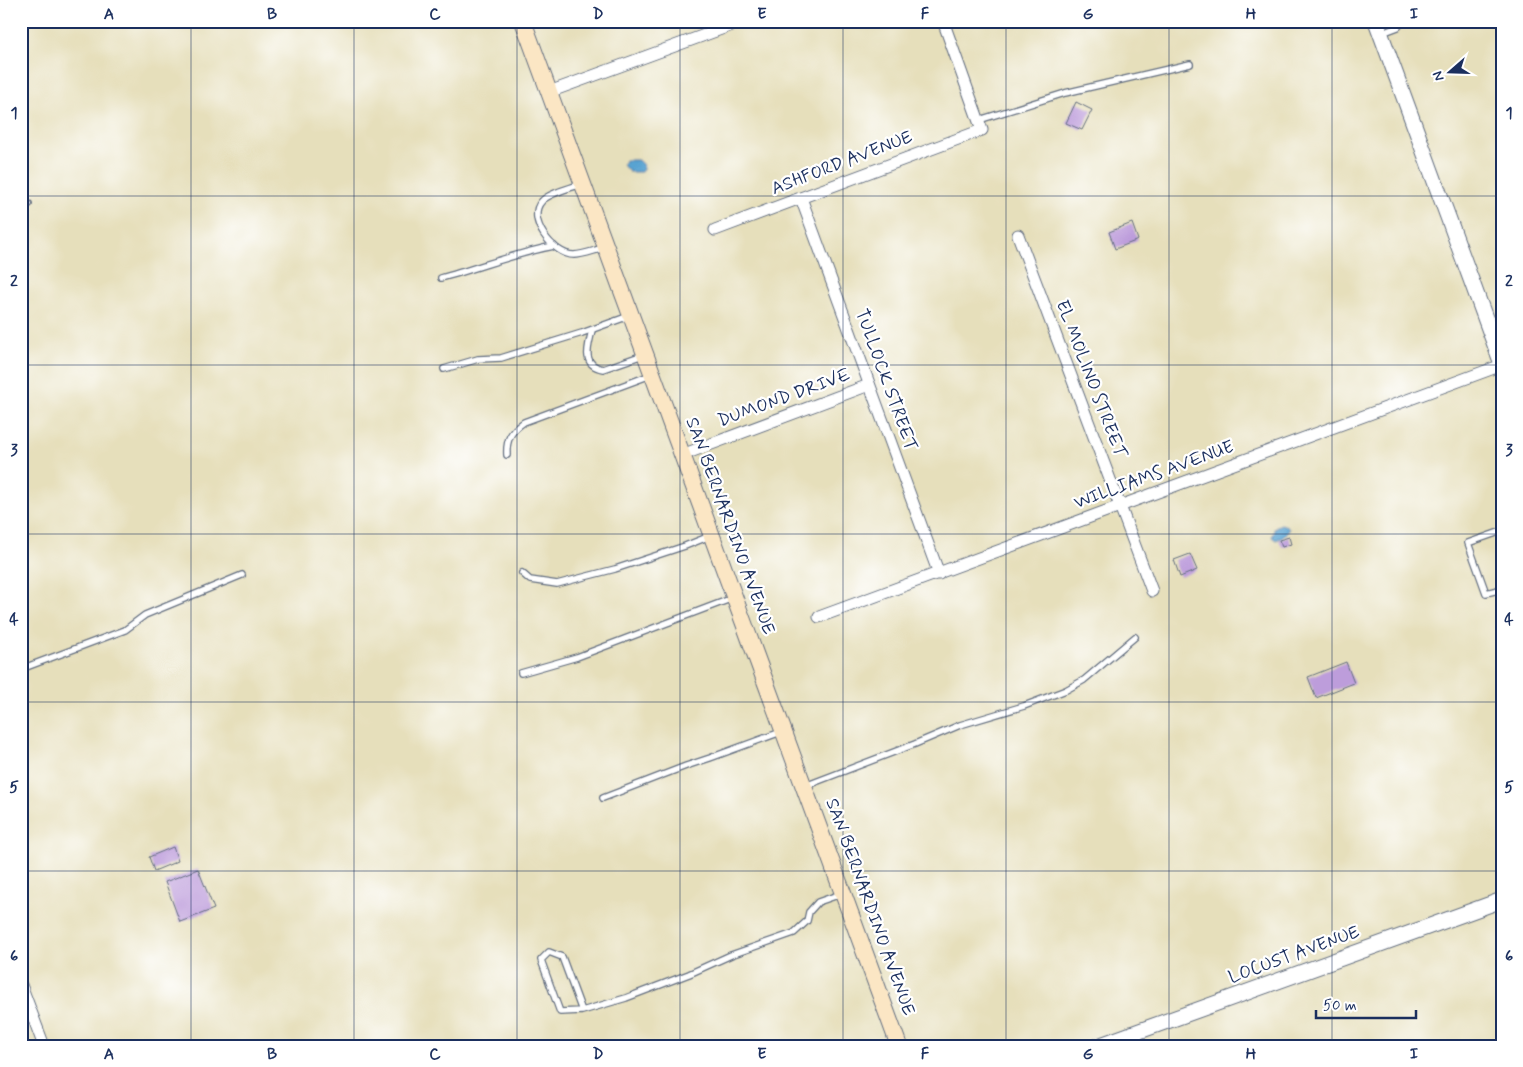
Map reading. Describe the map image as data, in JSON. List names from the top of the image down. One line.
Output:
{"streets":{"main road":["SAN BERNARDINO AVENUE"],"street":["ASHFORD AVENUE","EL MOLINO STREET","TULLOCK STREET","DUMOND DRIVE","WILLIAMS AVENUE","LOCUST AVENUE"]},"crossings":[["ASHFORD AVENUE","TULLOCK STREET"],["EL MOLINO STREET","WILLIAMS AVENUE"],["TULLOCK STREET","DUMOND DRIVE"],["TULLOCK STREET","WILLIAMS AVENUE"],["DUMOND DRIVE","SAN BERNARDINO AVENUE"]],"scale_bar":"50 m","north":"left","grid":{"columns":["A","B","C","D","E","F","G","H","I"],"rows":["1","2","3","4","5","6"]}}
